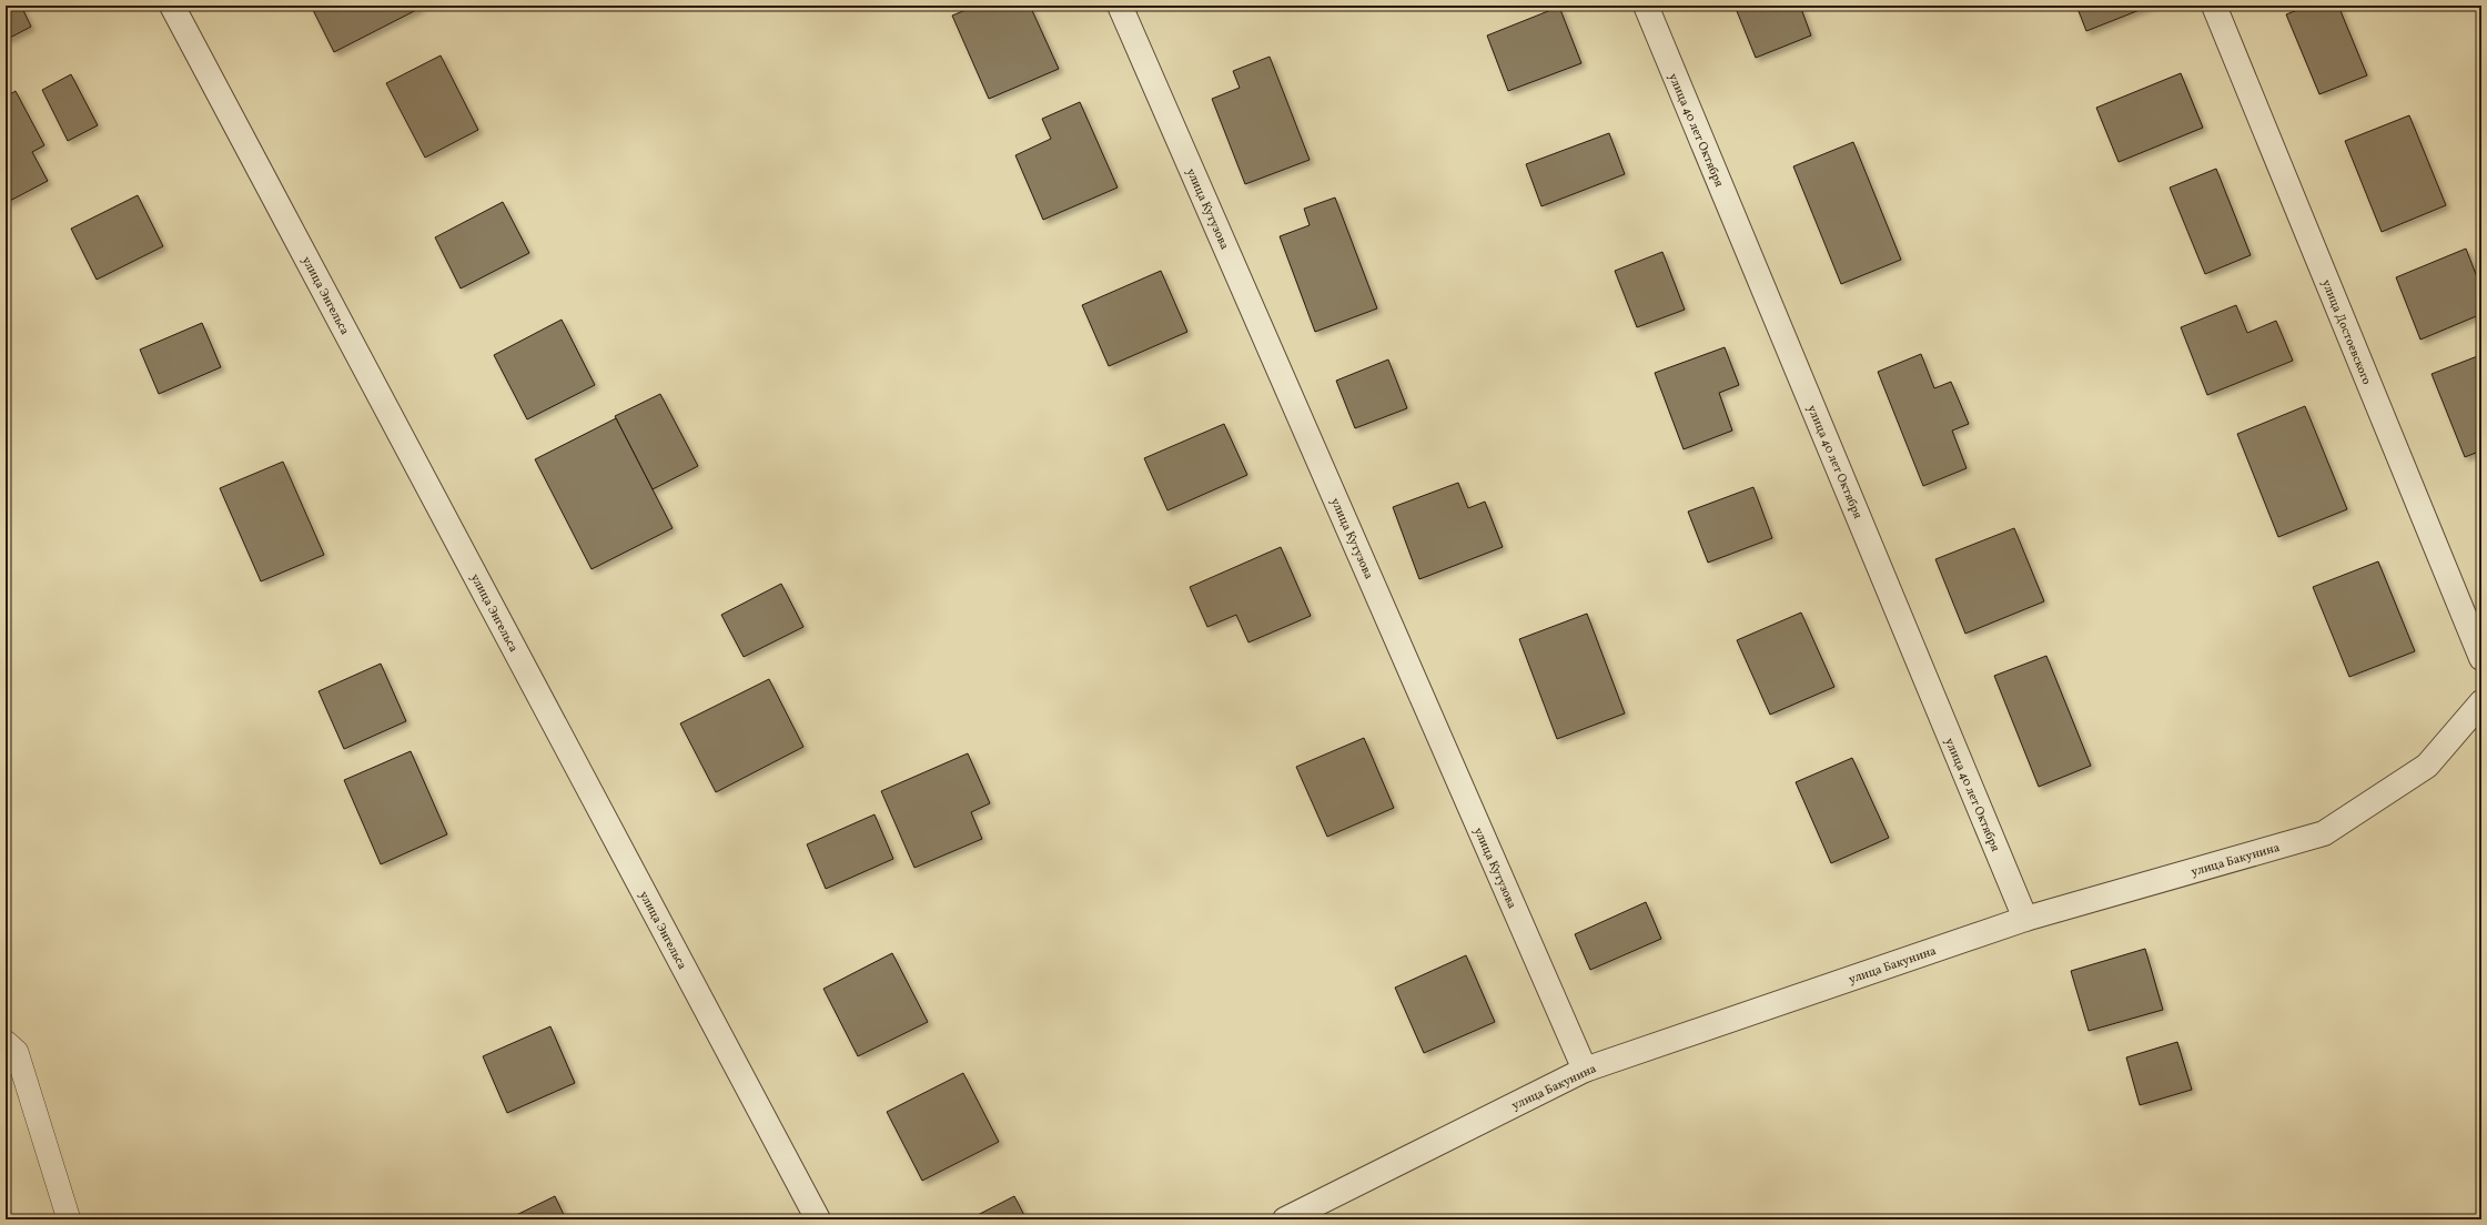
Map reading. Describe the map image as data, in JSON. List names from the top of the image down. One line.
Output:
{"streets":{"street":["улица 40 лет Октября","улица Кутузова","улица Энгельса","улица Достоевского","улица Бакунина"]},"crossings":[["улица 40 лет Октября","улица Бакунина"],["улица Кутузова","улица Бакунина"]]}
